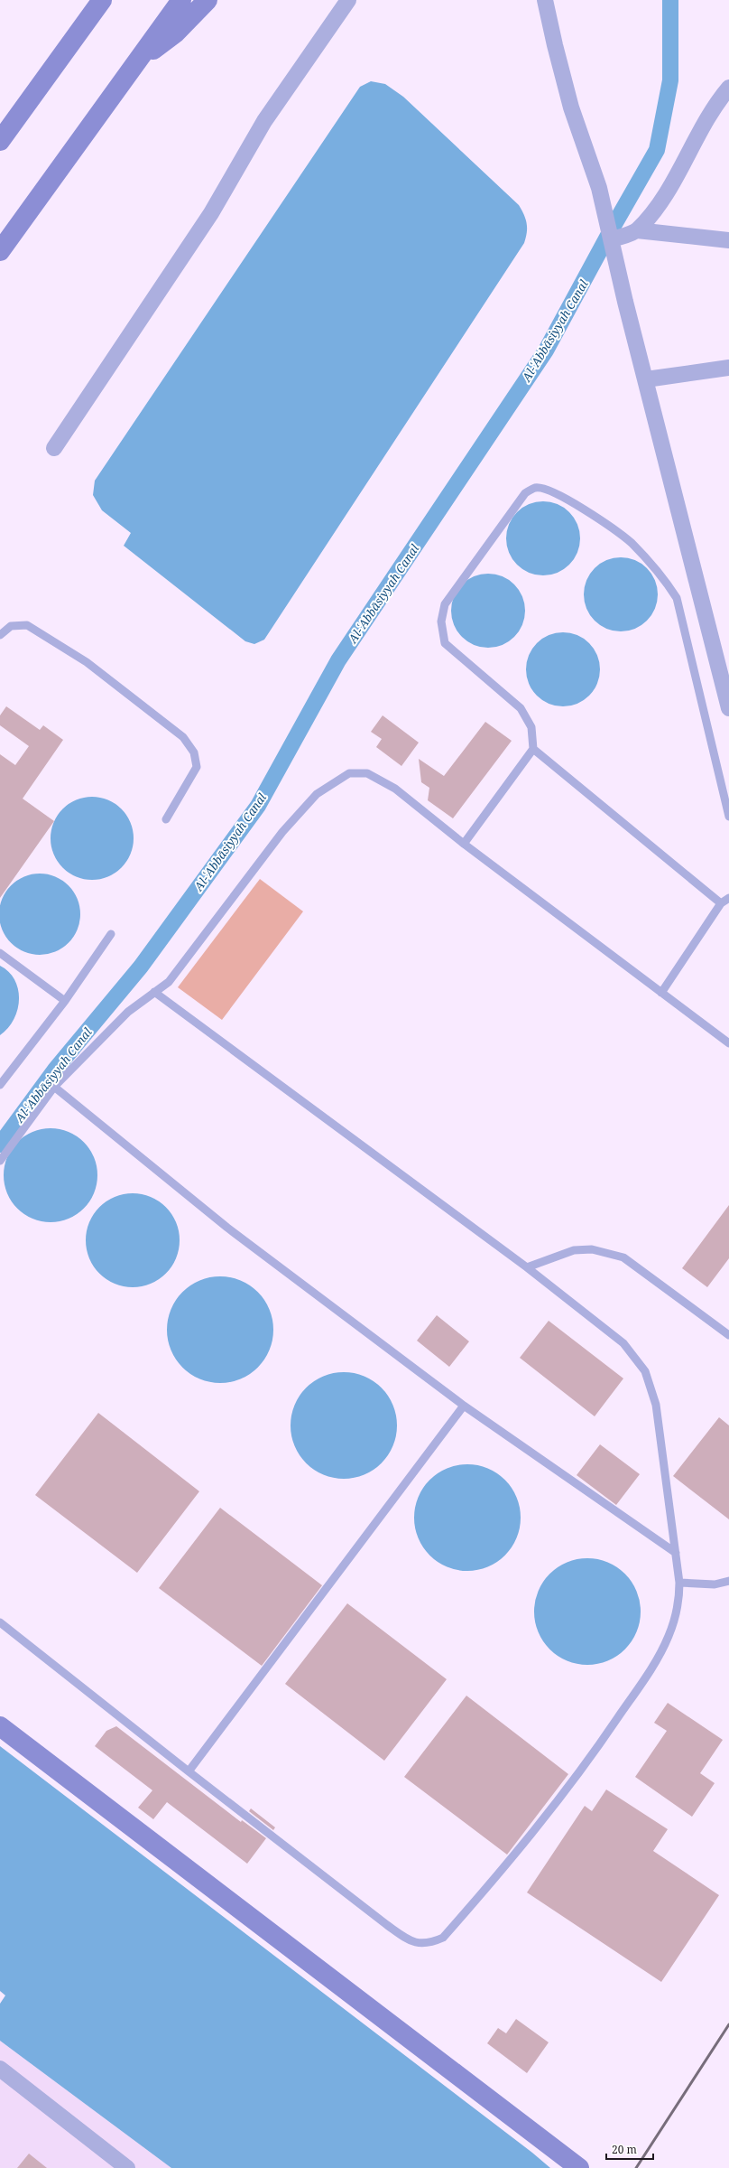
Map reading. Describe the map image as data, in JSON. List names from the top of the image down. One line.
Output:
{"water":["Al-ʿAbbāsiyyah Canal"],"scale_bar":"20 m"}
